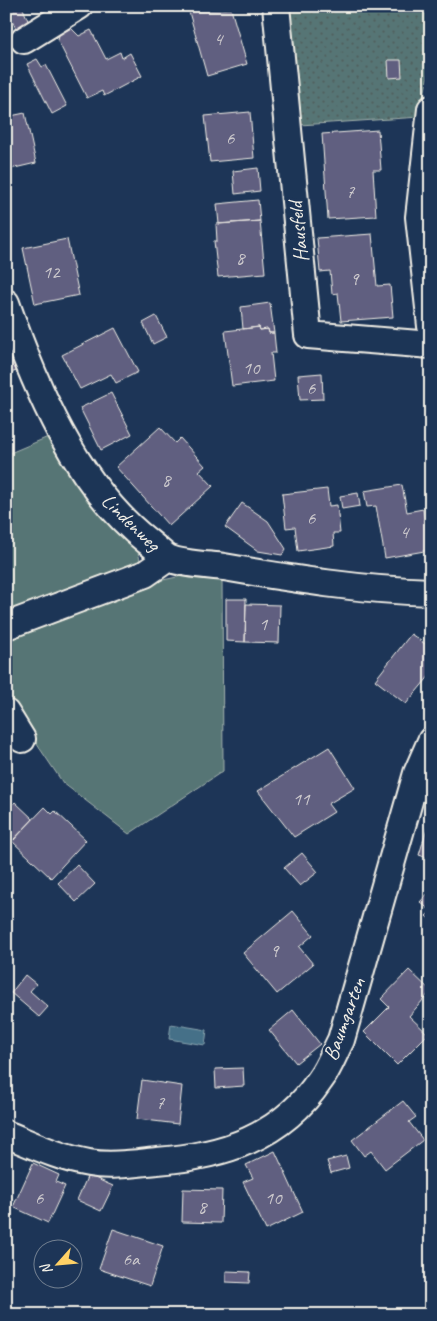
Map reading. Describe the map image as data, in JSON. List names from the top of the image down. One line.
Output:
{"streets":{"street":["Hausfeld","Lindenweg","Baumgarten"]},"house_numbers":["4","6","7","8","12","9","10","6","8","6","4","1","11","9","7","6","10","8","6a"],"north":"bottom left"}
